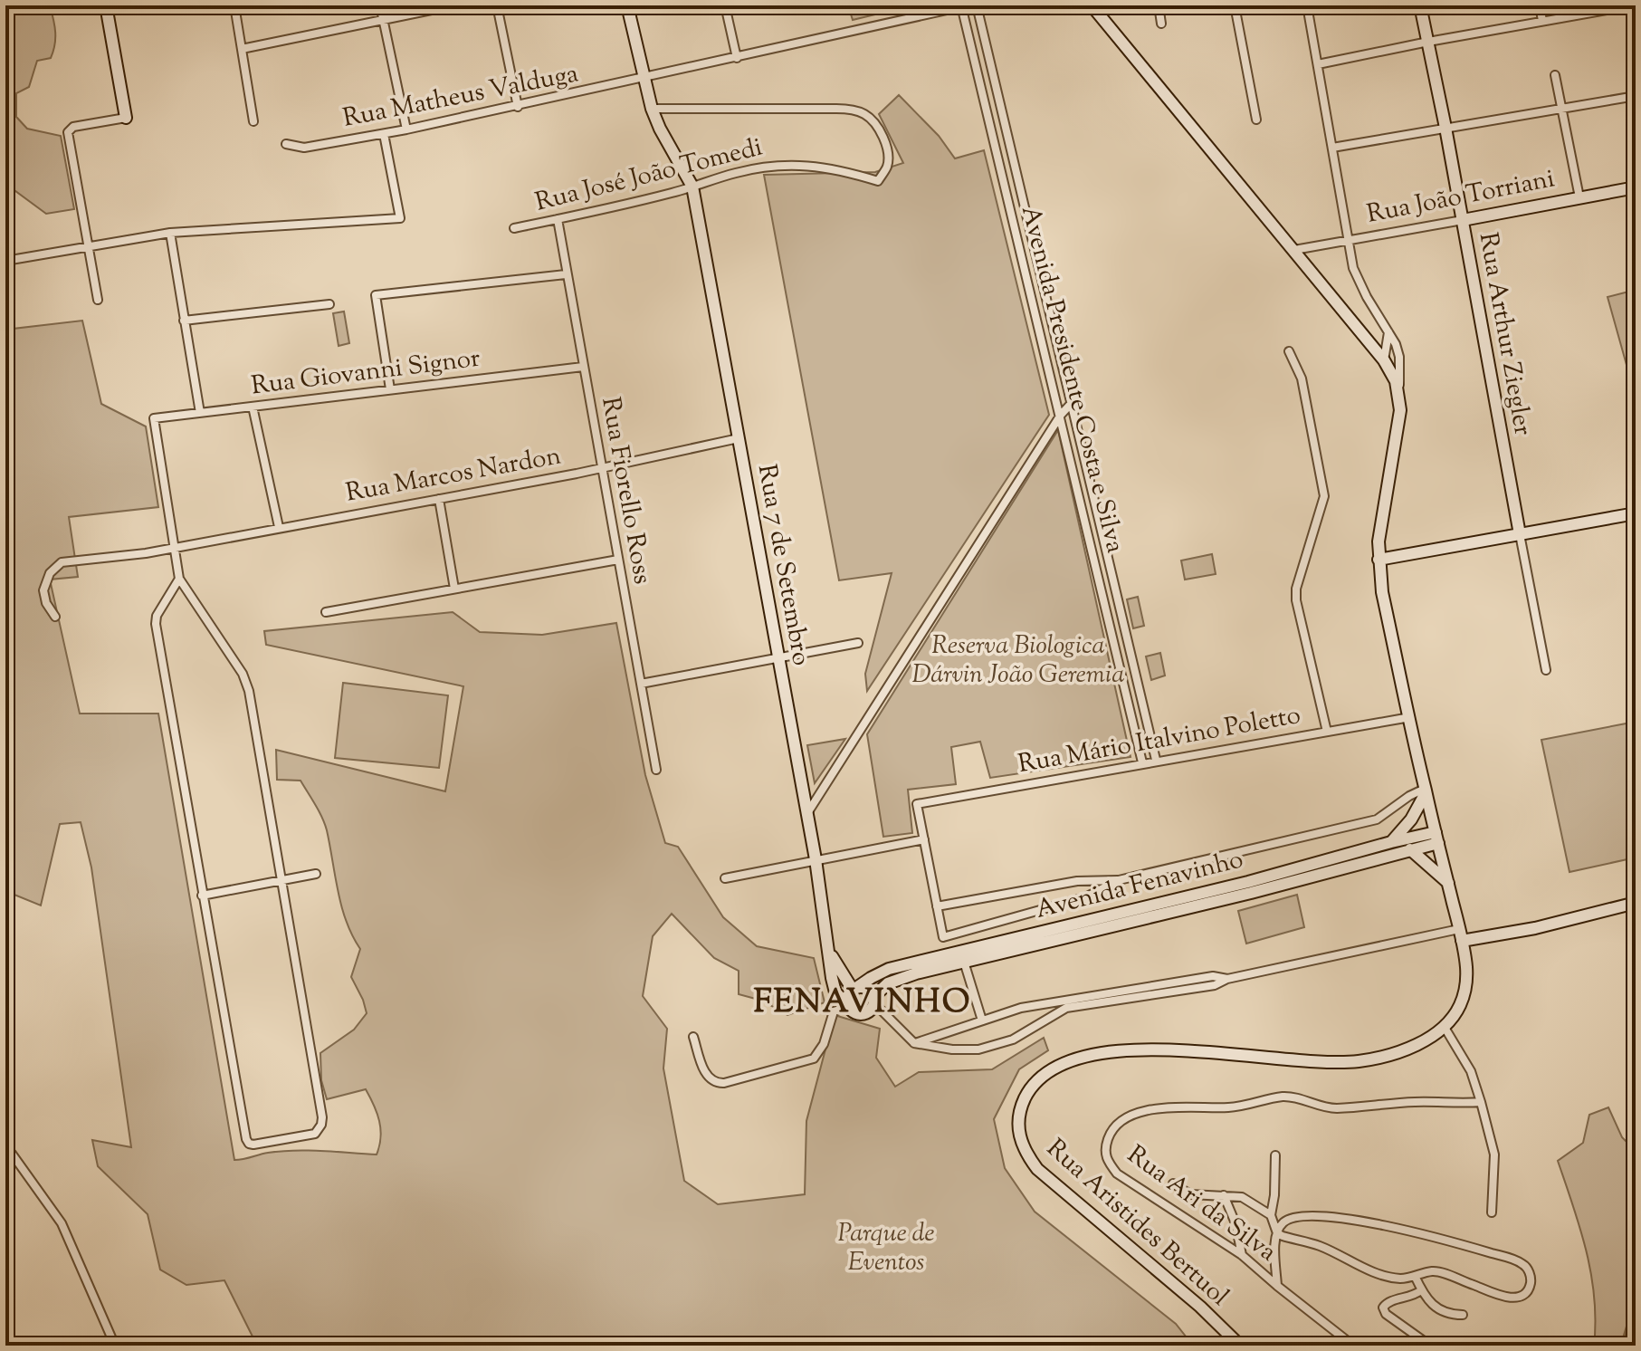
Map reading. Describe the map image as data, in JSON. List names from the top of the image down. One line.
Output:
{"streets":{"street":["Rua Matheus Valduga","Rua José João Tomedi","Rua João Torriani","Rua Arthur Ziegler","Rua Giovanni Signor","Avenida Presidente Costa e Silva","Rua Marcos Nardon","Rua Fiorello Ross","Rua 7 de Setembro","Rua Mário Italvino Poletto","Avenida Fenavinho","Rua Ari da Silva","Rua Aristides Bertuol"]},"crossings":[["Rua Matheus Valduga","Avenida Presidente Costa e Silva"],["Rua Matheus Valduga","Rua 7 de Setembro"],["Rua José João Tomedi","Rua Fiorello Ross"],["Rua José João Tomedi","Rua 7 de Setembro"],["Rua João Torriani","Rua Arthur Ziegler"],["Rua Giovanni Signor","Rua Marcos Nardon"],["Rua Giovanni Signor","Rua Fiorello Ross"],["Avenida Presidente Costa e Silva","Rua Mário Italvino Poletto"],["Rua Marcos Nardon","Rua Fiorello Ross"],["Rua Marcos Nardon","Rua 7 de Setembro"],["Rua 7 de Setembro","Avenida Fenavinho"],["Rua Mário Italvino Poletto","Rua Aristides Bertuol"],["Avenida Fenavinho","Rua Aristides Bertuol"]],"districts":["FENAVINHO"],"parks":["Reserva Biologica Dárvin João Geremia","Parque de Eventos"]}
